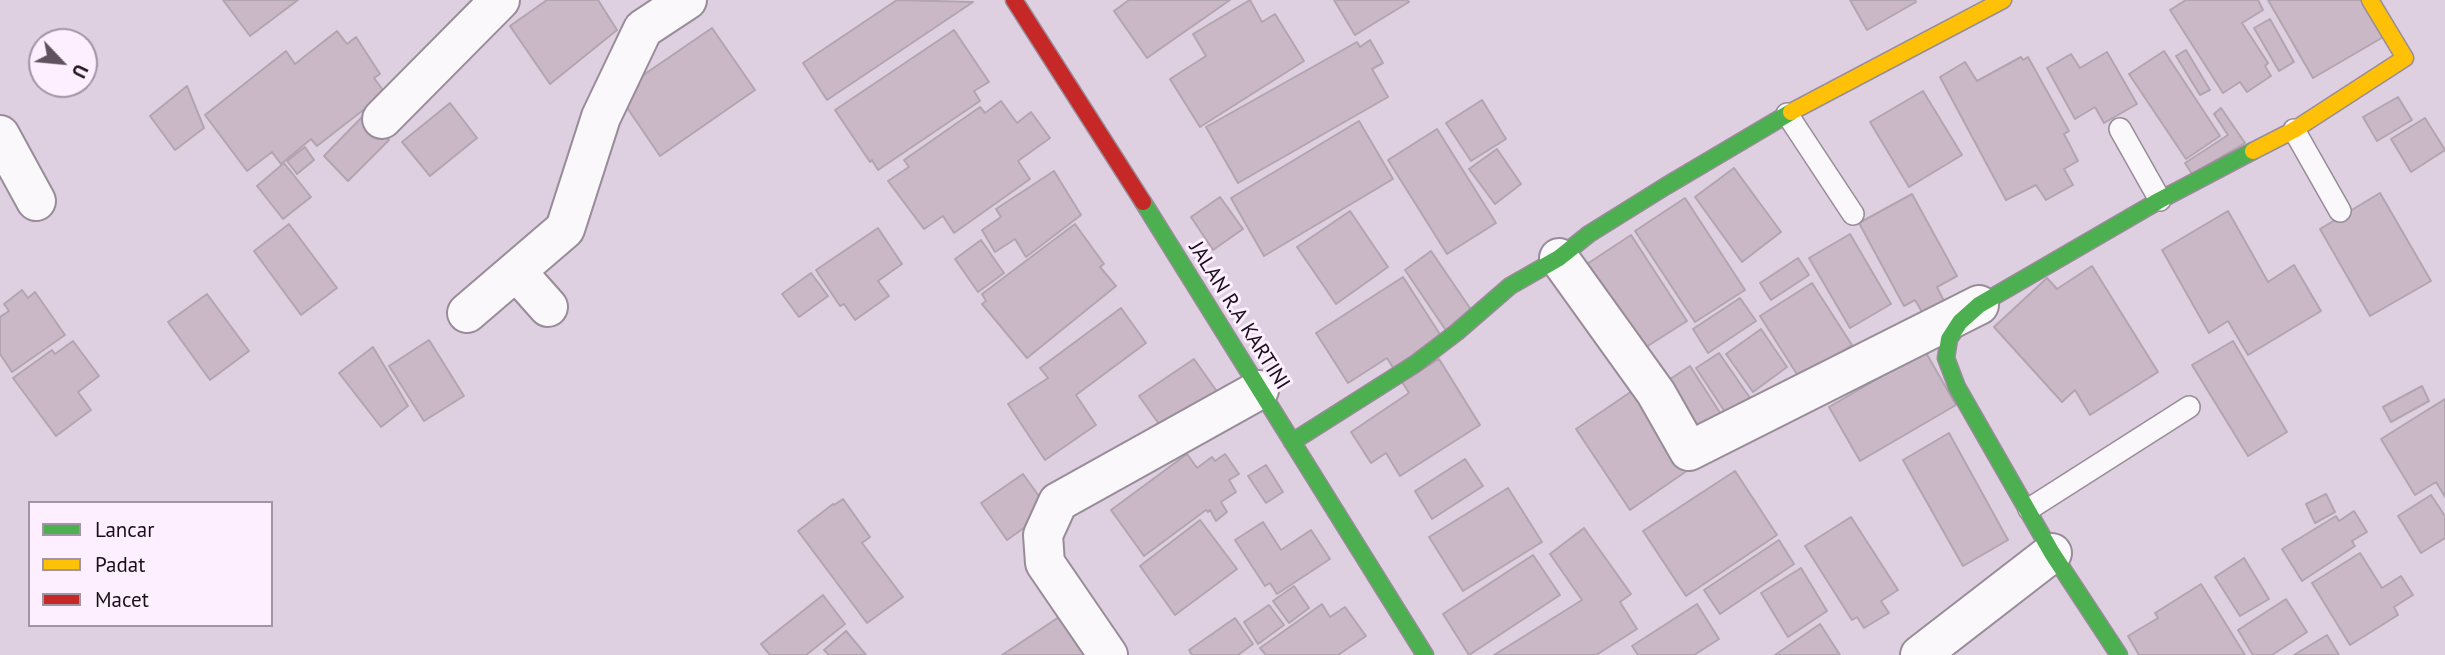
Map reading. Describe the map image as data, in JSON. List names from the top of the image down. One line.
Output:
{"streets":{"street":["JALAN R.A KARTINI"]},"legend":["Lancar","Padat","Macet"],"north":"bottom right"}
